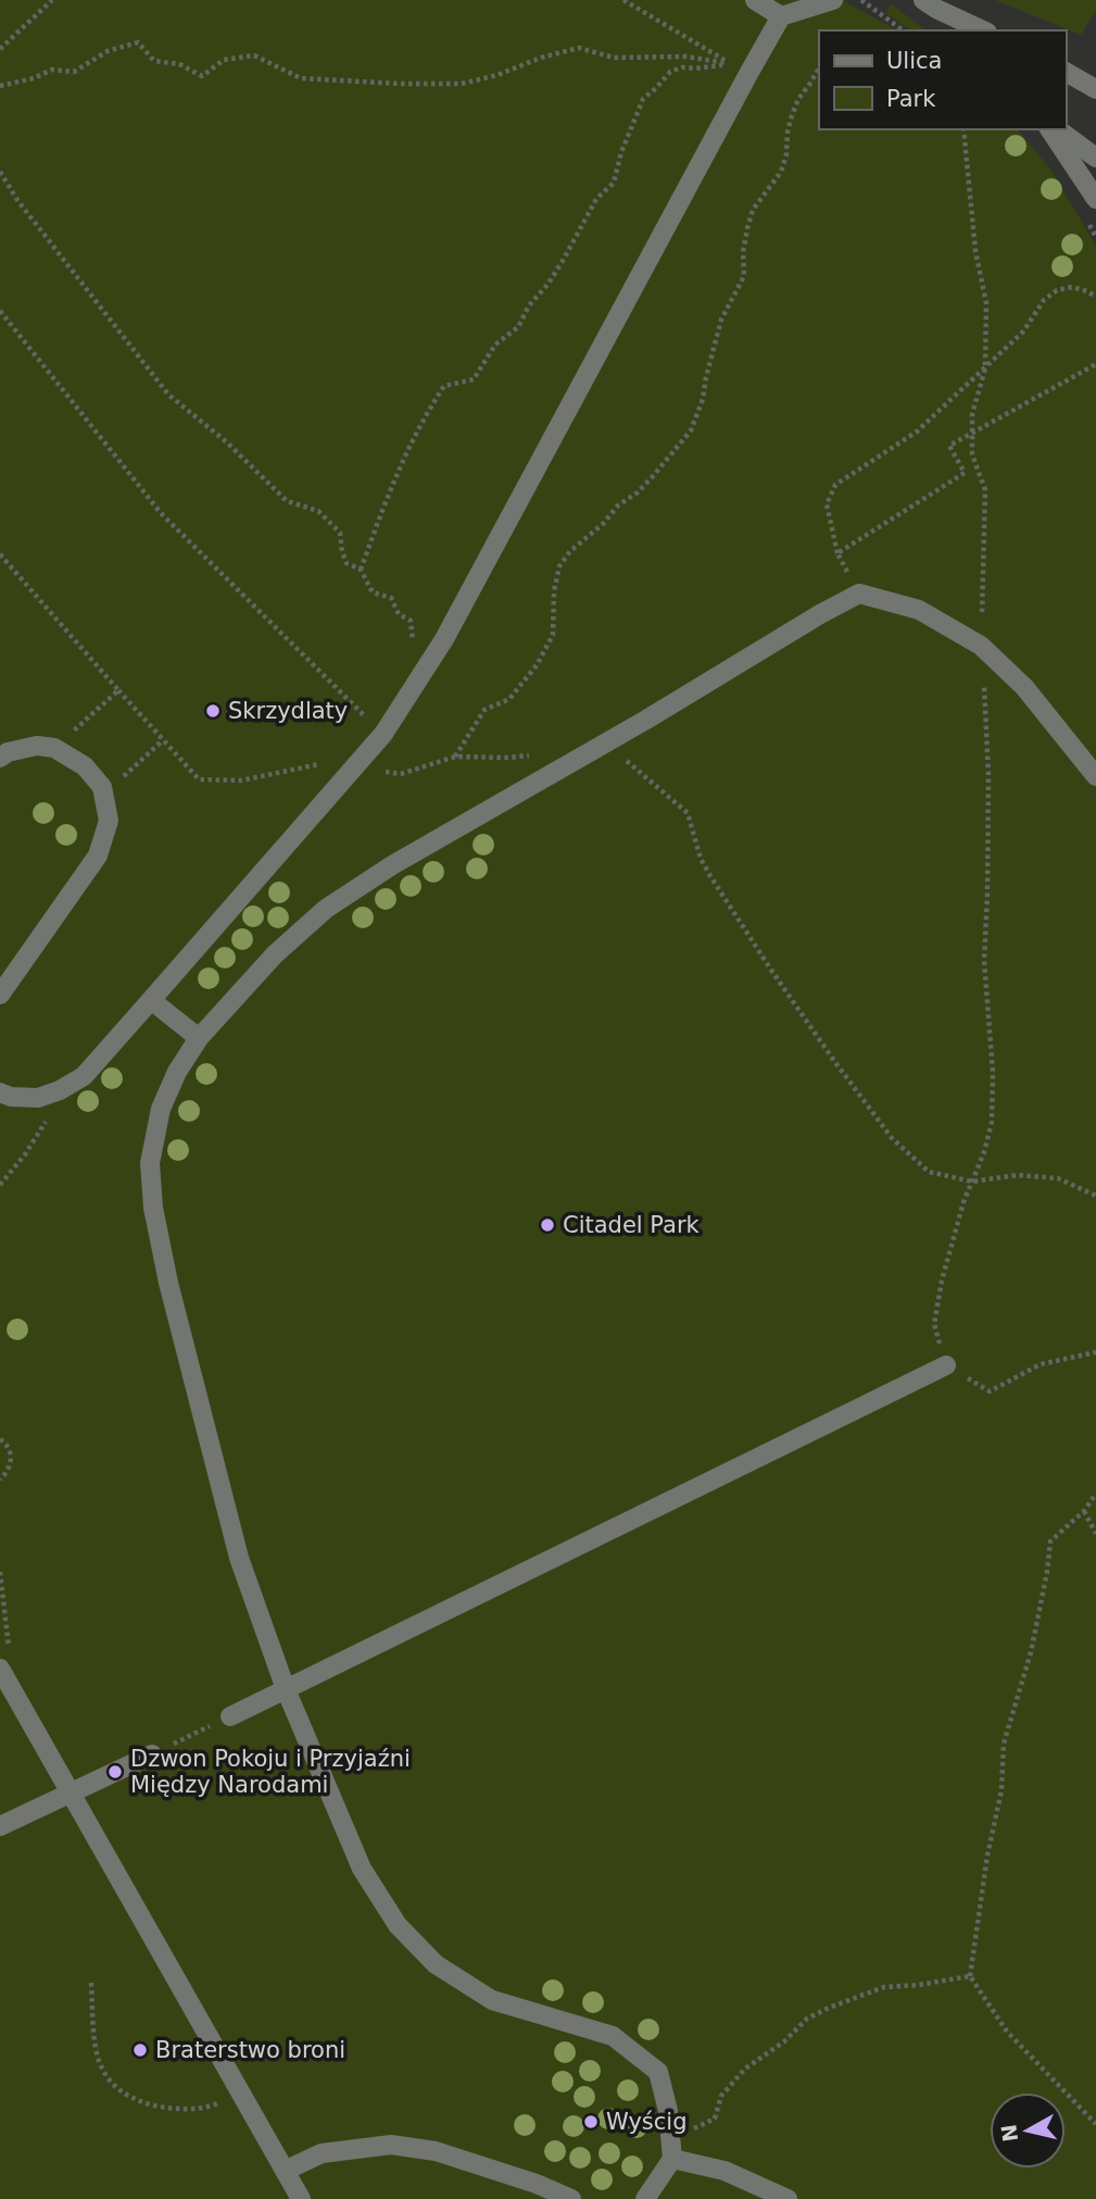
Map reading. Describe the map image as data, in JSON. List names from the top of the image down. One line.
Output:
{"places":["Skrzydlaty","Citadel Park","Dzwon Pokoju i Przyjaźni Między Narodami","Braterstwo broni","Wyścig"],"legend":["Ulica","Park"],"north":"left"}
